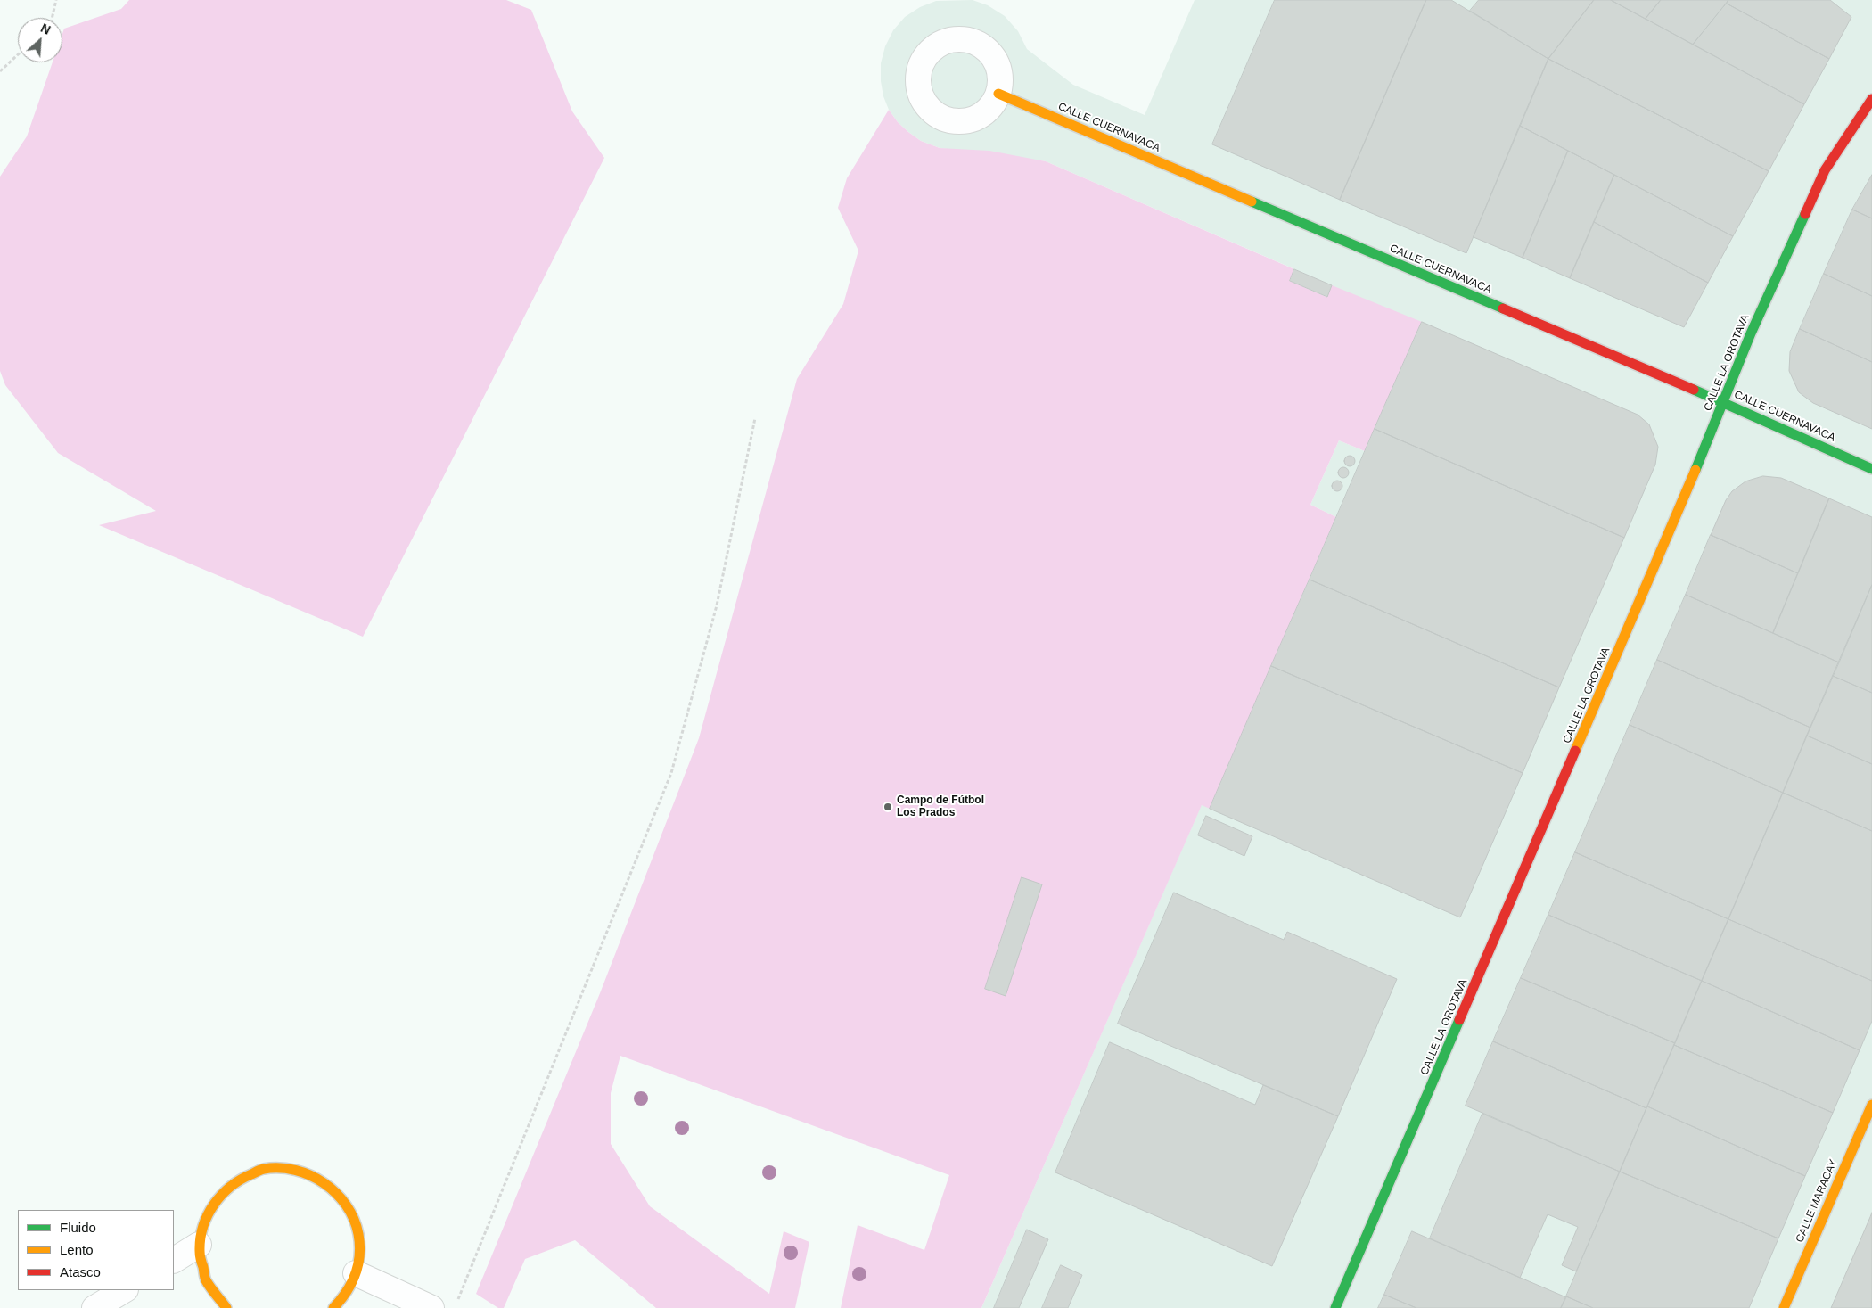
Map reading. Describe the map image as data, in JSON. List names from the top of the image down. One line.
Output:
{"streets":{"street":["CALLE CUERNAVACA","CALLE LA OROTAVA","CALLE MARACAY"]},"crossings":[["CALLE CUERNAVACA","CALLE LA OROTAVA"]],"places":["Campo de Fútbol Los Prados"],"legend":["Fluido","Lento","Atasco"],"north":"top right"}
